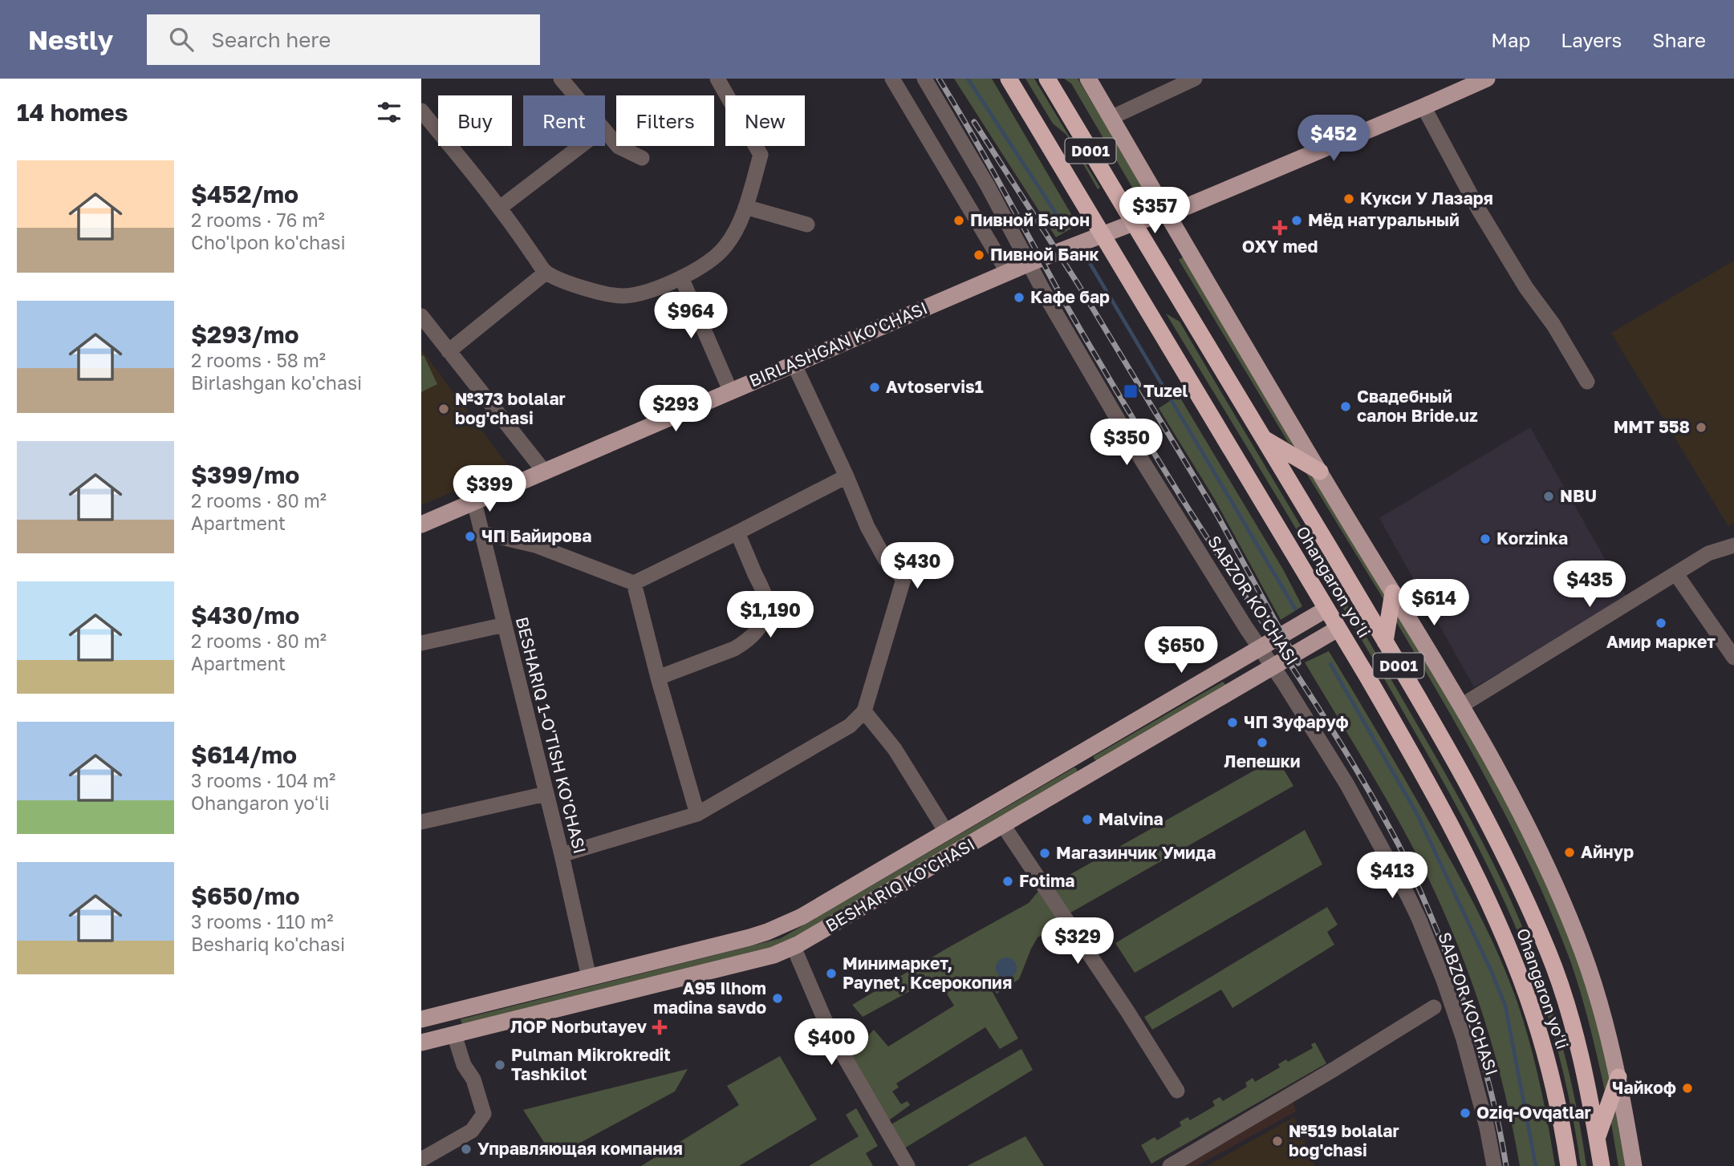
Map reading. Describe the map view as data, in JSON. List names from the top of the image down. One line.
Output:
{"streets":{"highway":["D001","Ohangaron yoʻli"],"main road":["BIRLASHGAN KO'CHASI","BESHARIQ KO'CHASI"],"street":["SABZOR KO'CHASI","BESHARIQ 1-O'TISH KO'CHASI"]},"crossings":[["BIRLASHGAN KO'CHASI","Ohangaron yoʻli"],["BIRLASHGAN KO'CHASI","SABZOR KO'CHASI"],["BIRLASHGAN KO'CHASI","BESHARIQ 1-O'TISH KO'CHASI"],["Ohangaron yoʻli","BESHARIQ KO'CHASI"],["SABZOR KO'CHASI","BESHARIQ KO'CHASI"],["BESHARIQ 1-O'TISH KO'CHASI","BESHARIQ KO'CHASI"]],"places":{"other":["Кукси У Лазаря","Пивной Барон","Мёд натуральный","Пивной Банк","Кафе бар","Avtoservis1","Свадебный салон Bride.uz","№373 bolalar bog'chasi","MMT 558","NBU","ЧП Байирова","Korzinka","Амир маркет","ЧП Зуфаруф","Лепешки","Malvina","Айнур","Магазинчик Умида","Fotima","Минимаркет, Paynet, Ксерокопия","A95 Ilhom madina savdo","Pulman Mikrokredit Tashkilot","Чайкоф","Oziq-Ovqatlar","№519 bolalar bog'chasi","Управляющая компания"],"health":["OXY med","ЛОР Norbutayev"],"transit":["Tuzel"]},"page":{"header":"Nestly","search":"Search here","nav":["Map","Layers","Share"],"heading":"14 homes","chip":["Buy","Rent","Filters","New"],"price":["$452","$357","$964","$293","$350","$399","$430","$435","$614","$1,190","$650","$413","$329","$400"],"list":[{"name":"$452/mo","note":"2 rooms · 76 m² · Cho'lpon ko'chasi"},{"name":"$293/mo","note":"2 rooms · 58 m² · Birlashgan ko'chasi"},{"name":"$399/mo","note":"2 rooms · 80 m² · Apartment"},{"name":"$430/mo","note":"2 rooms · 80 m² · Apartment"},{"name":"$614/mo","note":"3 rooms · 104 m² · Ohangaron yoʻli"},{"name":"$650/mo","note":"3 rooms · 110 m² · Beshariq ko'chasi"}]}}
